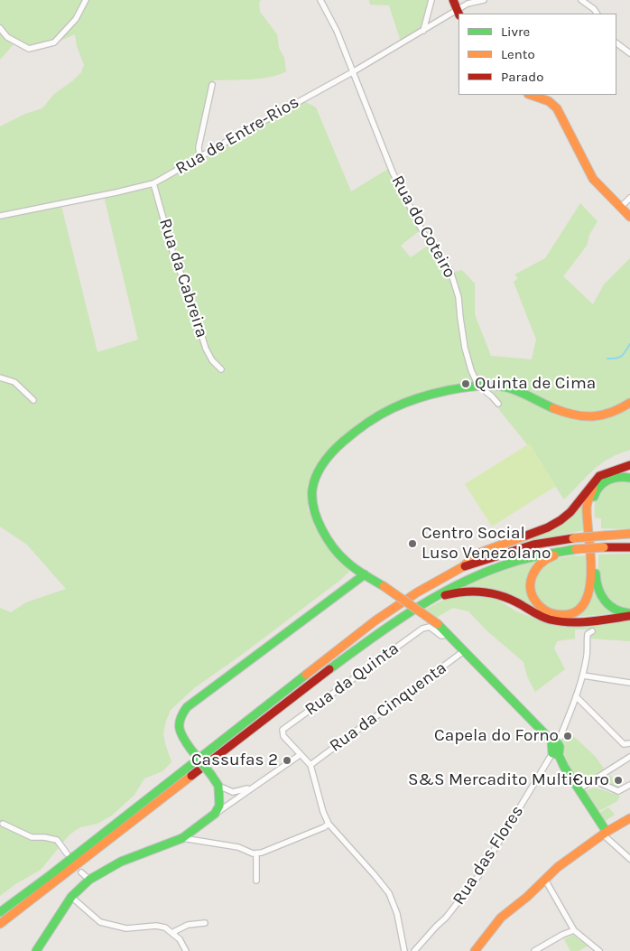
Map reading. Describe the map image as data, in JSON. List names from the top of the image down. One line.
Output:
{"streets":{"street":["Rua de Entre-Rios","Rua do Coteiro","Rua da Cabreira","Rua da Quinta","Rua da Cinquenta","Rua das Flores"]},"crossings":[["Rua de Entre-Rios","Rua do Coteiro"],["Rua de Entre-Rios","Rua da Cabreira"]],"places":["Quinta de Cima","Centro Social Luso Venezolano","Capela do Forno","Cassufas 2","S&S Mercadito Multi€uro"],"legend":["Livre","Lento","Parado"]}
